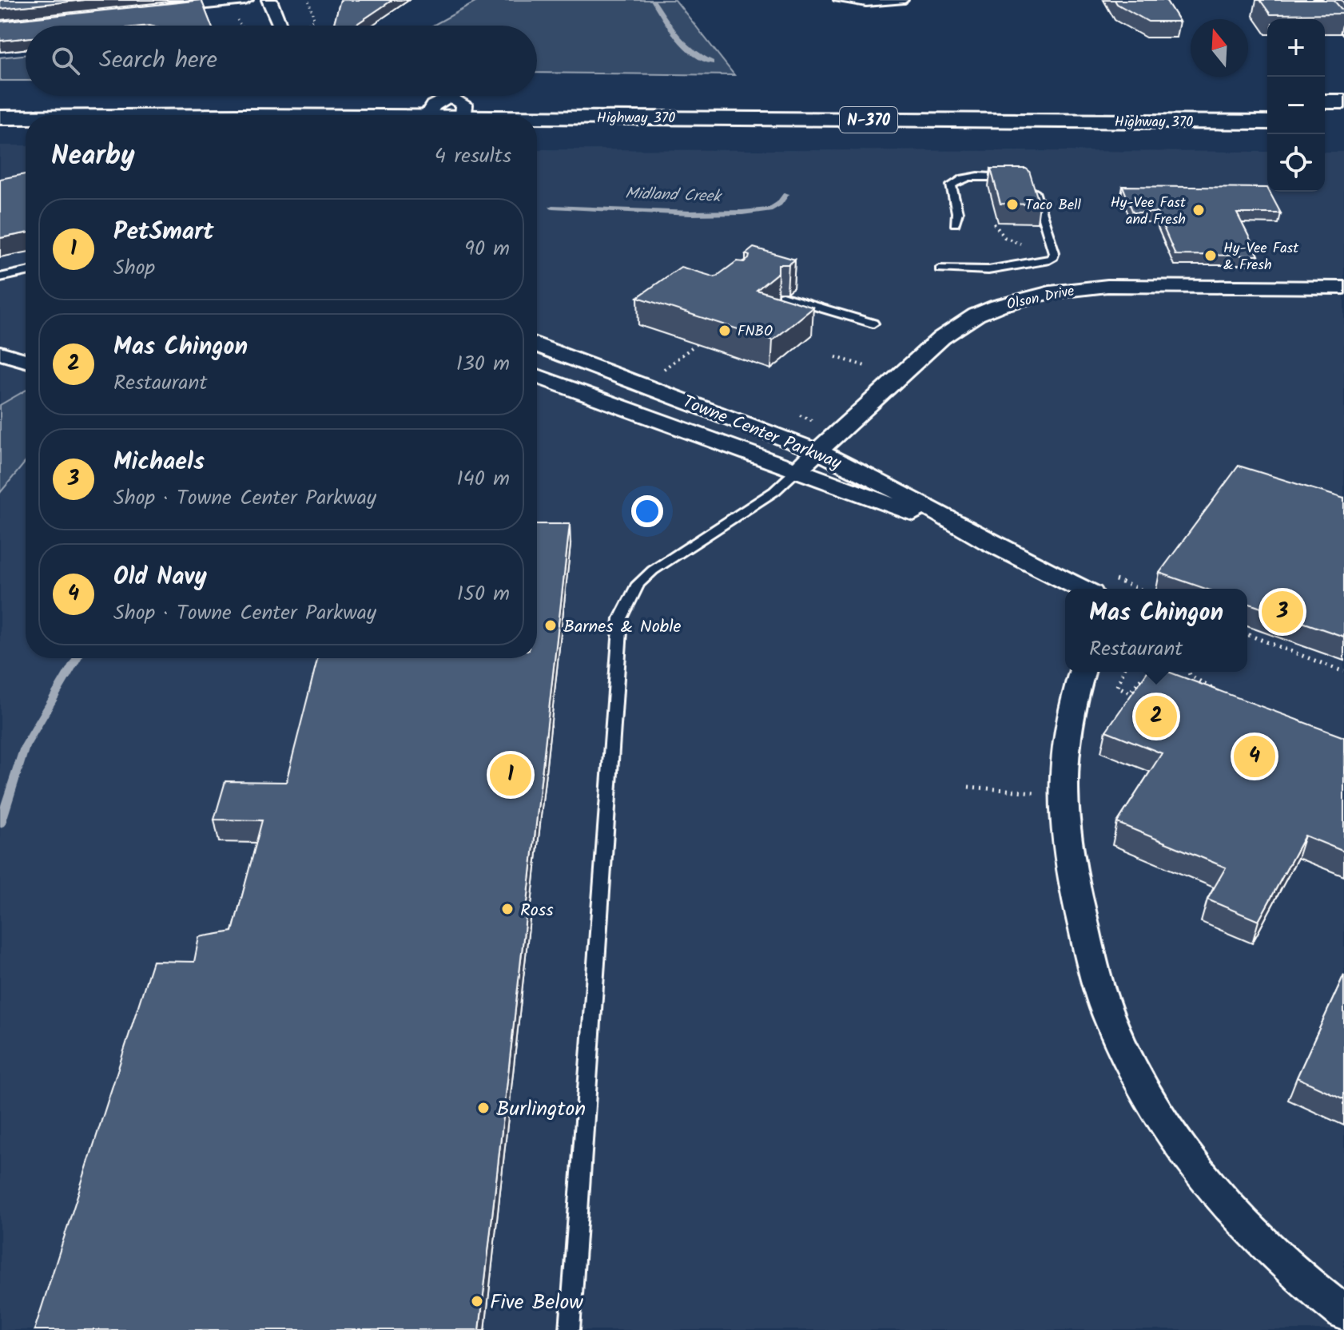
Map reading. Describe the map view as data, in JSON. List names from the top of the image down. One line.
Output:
{"streets":{"highway":["Highway 370","N-370"],"street":["Olson Drive","Towne Center Parkway"]},"crossings":[["Olson Drive","Towne Center Parkway"]],"water":["Midland Creek"],"places":["Taco Bell","Hy-Vee Fast and Fresh","Hy-Vee Fast & Fresh","FNBO","Barnes & Noble","Ross","Burlington","Five Below"],"north":"top","page":{"map_buttons":["+","−"],"search":"Search here","heading":["Nearby","4 results"],"list":[{"mark":"1","name":"PetSmart","note":"Shop","value":"90 m"},{"mark":"2","name":"Mas Chingon","note":"Restaurant","value":"130 m"},{"mark":"3","name":"Michaels","note":"Shop · Towne Center Parkway","value":"140 m"},{"mark":"4","name":"Old Navy","note":"Shop · Towne Center Parkway","value":"150 m"}],"pins":["3","2","4","1"],"popup":["Mas Chingon","Restaurant"]}}
